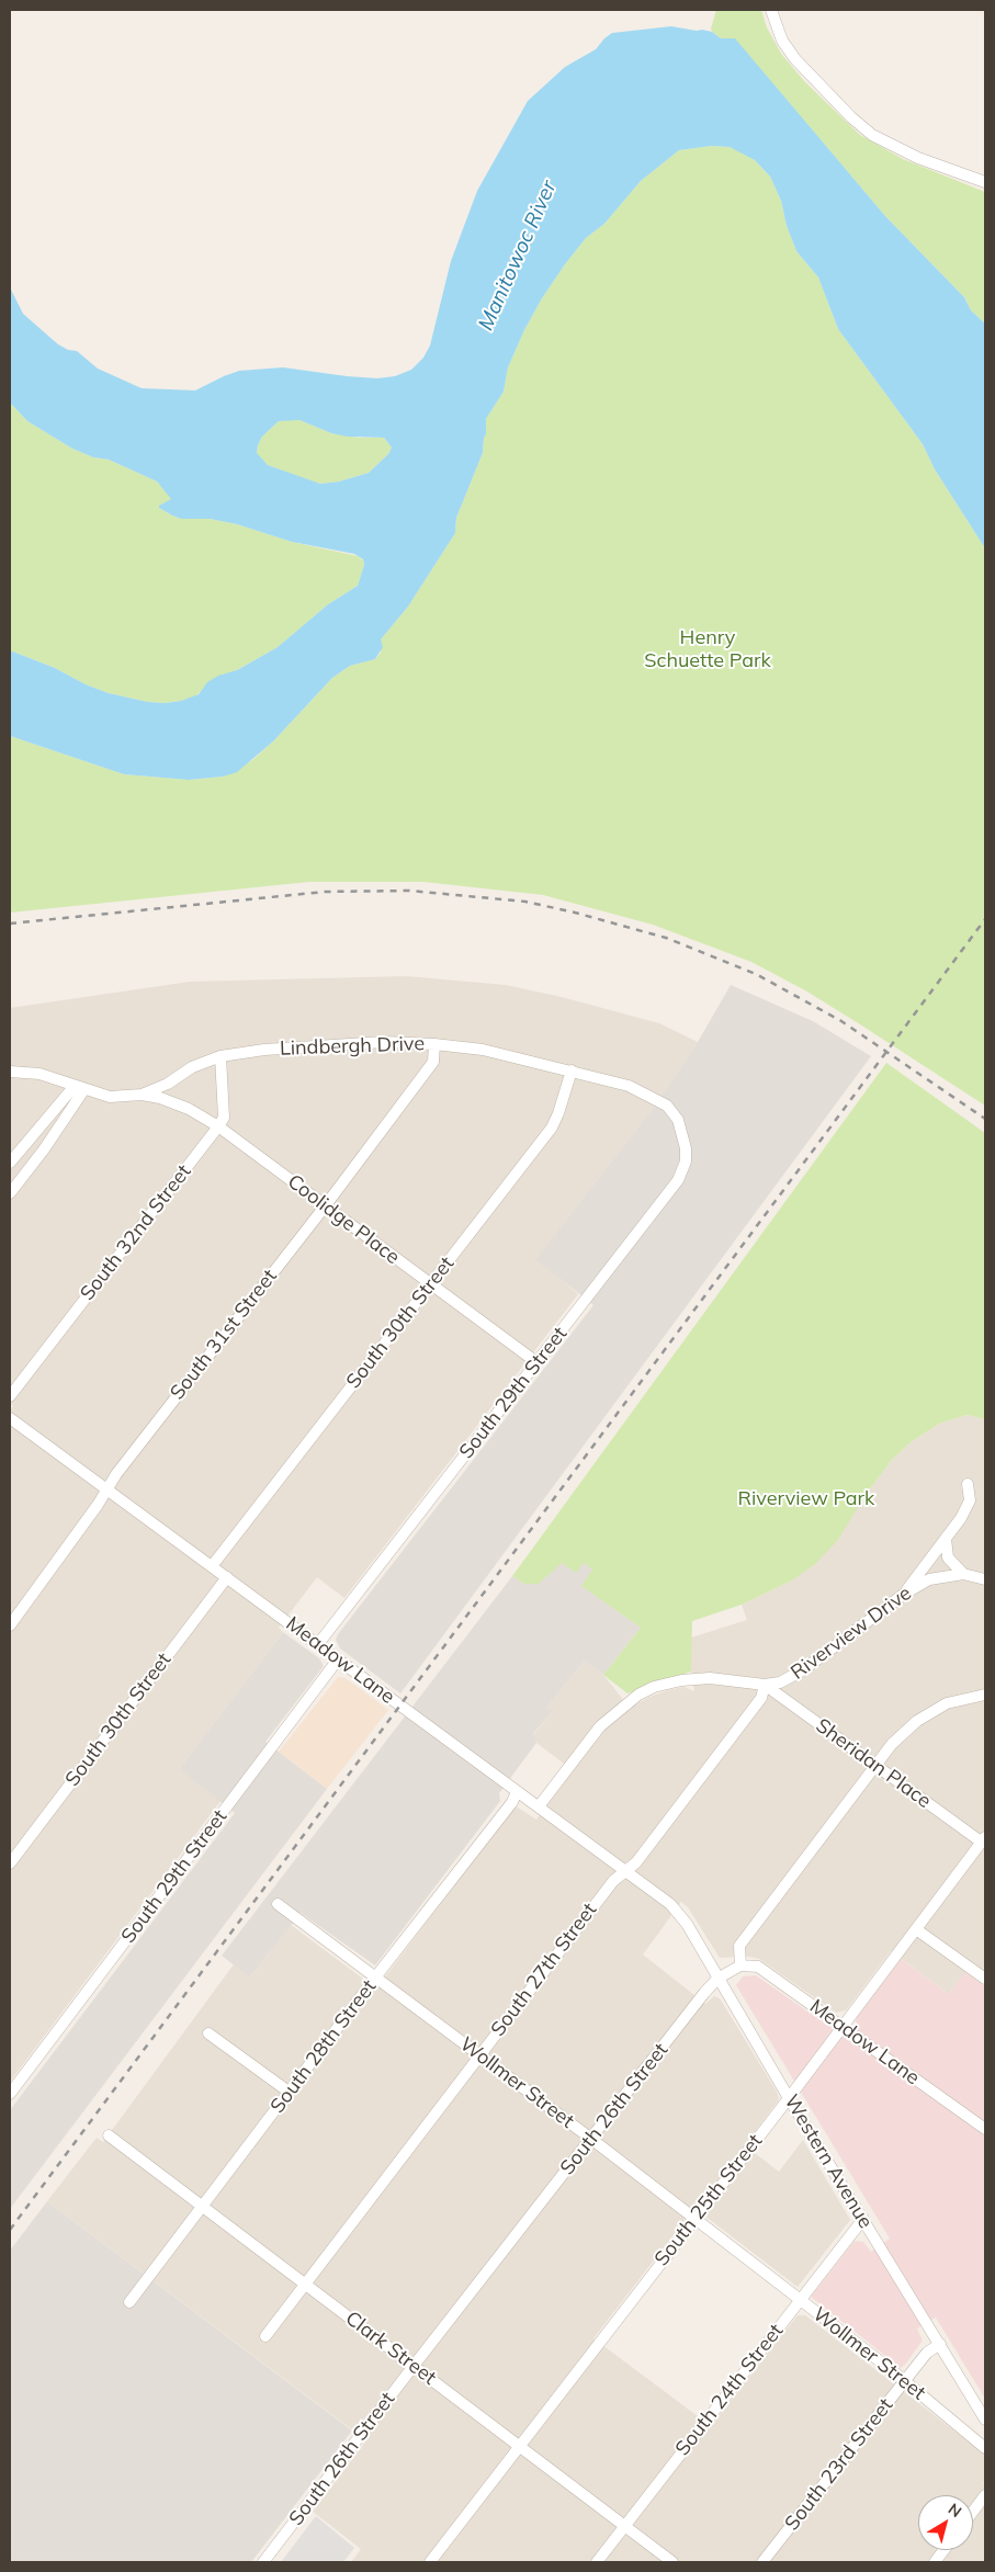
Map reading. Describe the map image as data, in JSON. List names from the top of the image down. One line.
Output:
{"streets":{"street":["Lindbergh Drive","Coolidge Place","South 32nd Street","South 30th Street","South 31st Street","South 29th Street","Riverview Drive","Meadow Lane","Sheridan Place","South 27th Street","South 28th Street","Wollmer Street","South 26th Street","Western Avenue","South 25th Street","Clark Street","South 24th Street","South 23rd Street"]},"crossings":[["Lindbergh Drive","Coolidge Place"],["Lindbergh Drive","South 32nd Street"],["Lindbergh Drive","South 30th Street"],["Lindbergh Drive","South 31st Street"],["Lindbergh Drive","South 29th Street"],["Coolidge Place","South 32nd Street"],["Coolidge Place","South 30th Street"],["Coolidge Place","South 31st Street"],["Coolidge Place","South 29th Street"],["South 30th Street","Meadow Lane"],["South 31st Street","Meadow Lane"],["South 29th Street","Meadow Lane"],["Riverview Drive","Meadow Lane"],["Riverview Drive","Sheridan Place"],["Riverview Drive","South 27th Street"],["Meadow Lane","South 27th Street"],["Meadow Lane","South 28th Street"],["Meadow Lane","South 26th Street"],["Meadow Lane","Western Avenue"],["Meadow Lane","South 25th Street"],["Sheridan Place","South 27th Street"],["Sheridan Place","South 25th Street"],["South 27th Street","Wollmer Street"],["South 27th Street","Clark Street"],["South 28th Street","Wollmer Street"],["South 28th Street","Clark Street"],["Wollmer Street","South 26th Street"],["Wollmer Street","South 25th Street"],["Wollmer Street","South 24th Street"],["Wollmer Street","South 23rd Street"],["South 26th Street","Western Avenue"],["South 26th Street","Clark Street"],["Western Avenue","South 25th Street"],["Western Avenue","South 24th Street"],["Western Avenue","South 23rd Street"],["South 25th Street","Clark Street"],["Clark Street","South 24th Street"]],"water":["Manitowoc River"],"parks":["Henry Schuette Park","Riverview Park"],"north":"top right"}
